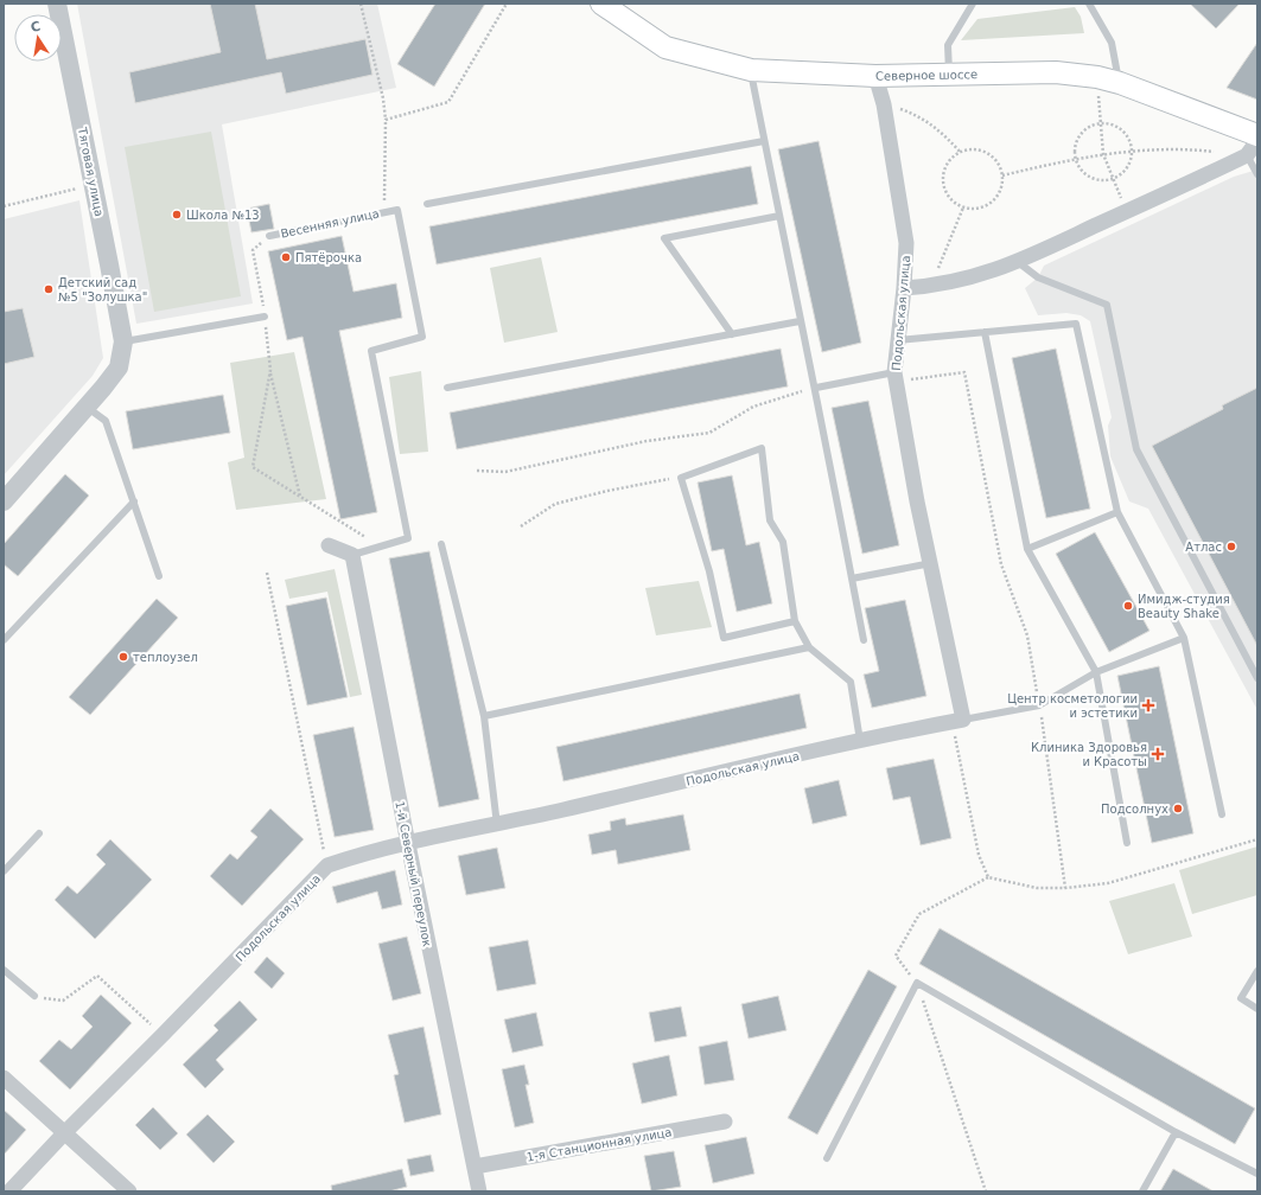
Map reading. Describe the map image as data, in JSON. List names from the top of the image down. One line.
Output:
{"streets":{"main road":["Северное шоссе"],"street":["Тяговая улица","Подольская улица","1-й Северный переулок","1-я Станционная улица"],"lane":["Весенняя улица"]},"crossings":[["Северное шоссе","Подольская улица"],["Подольская улица","1-й Северный переулок"],["1-й Северный переулок","1-я Станционная улица"]],"places":{"other":["Школа №13","Пятёрочка","Детский сад №5 \"Золушка\"","Атлас","Имидж-студия Beauty Shake","теплоузел","Подсолнух"],"health":["Центр косметологии и эстетики","Клиника Здоровья и Красоты"]},"north":"top"}
